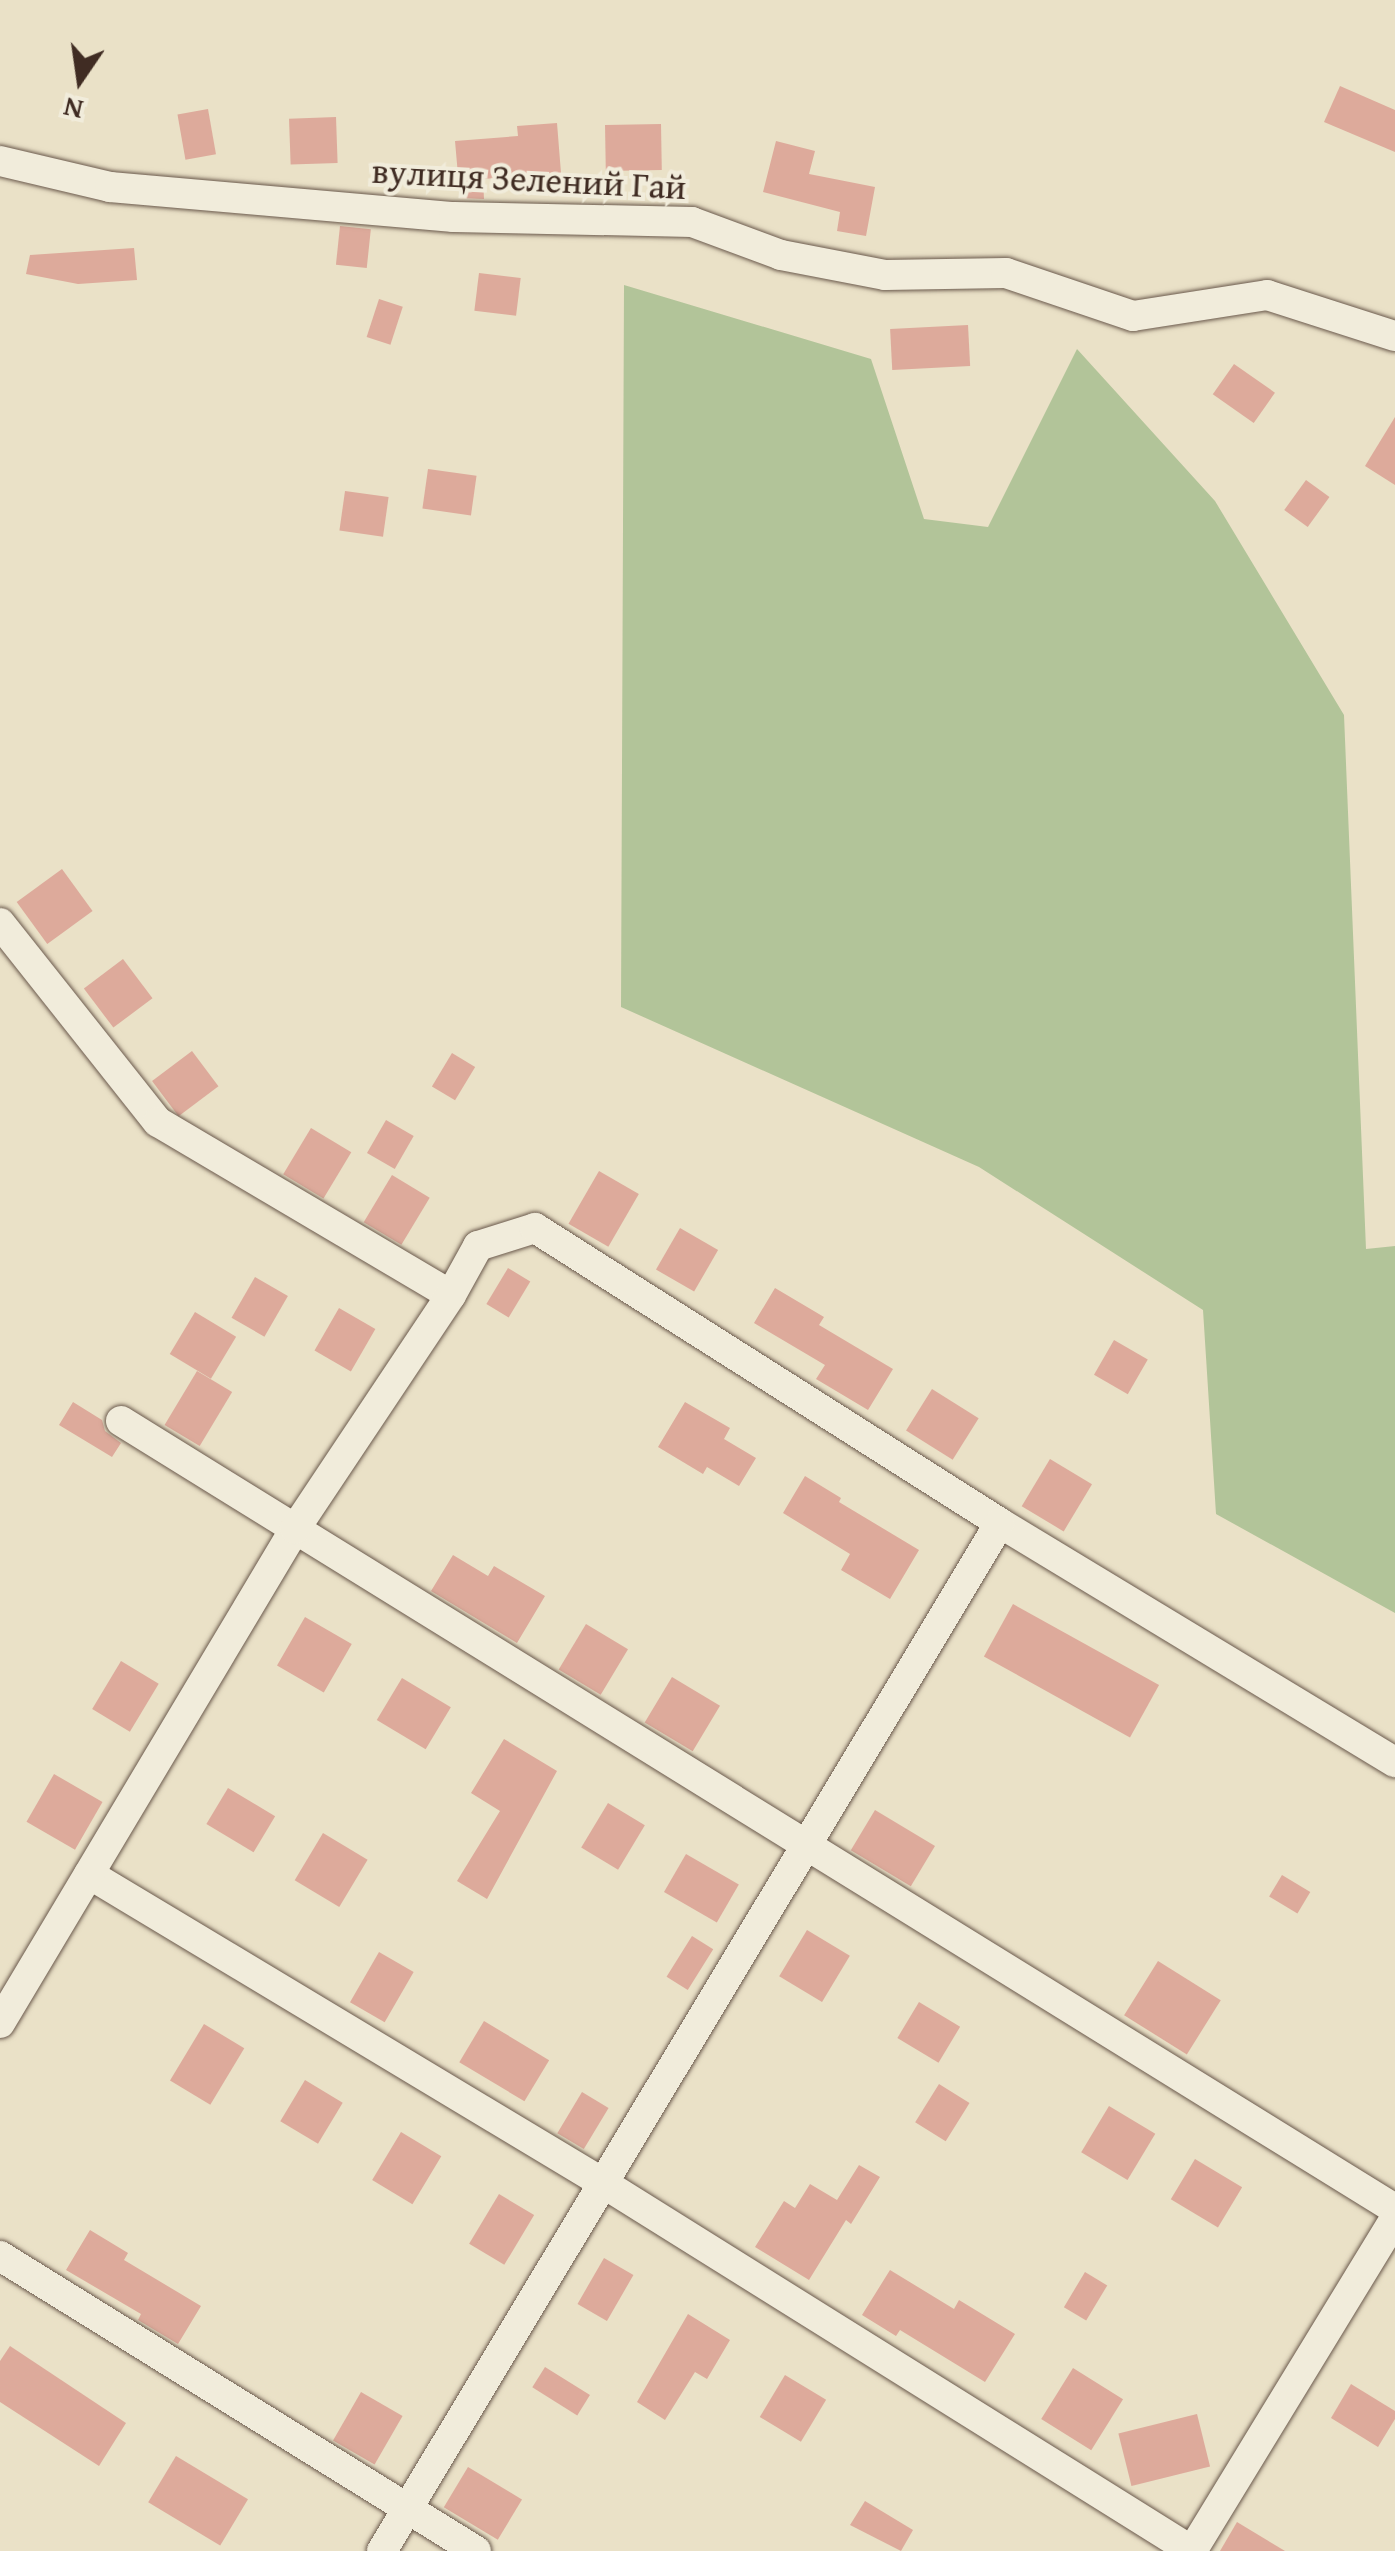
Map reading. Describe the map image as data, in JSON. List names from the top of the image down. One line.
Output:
{"streets":{"street":["вулиця Зелений Гай"]},"north":"bottom"}
